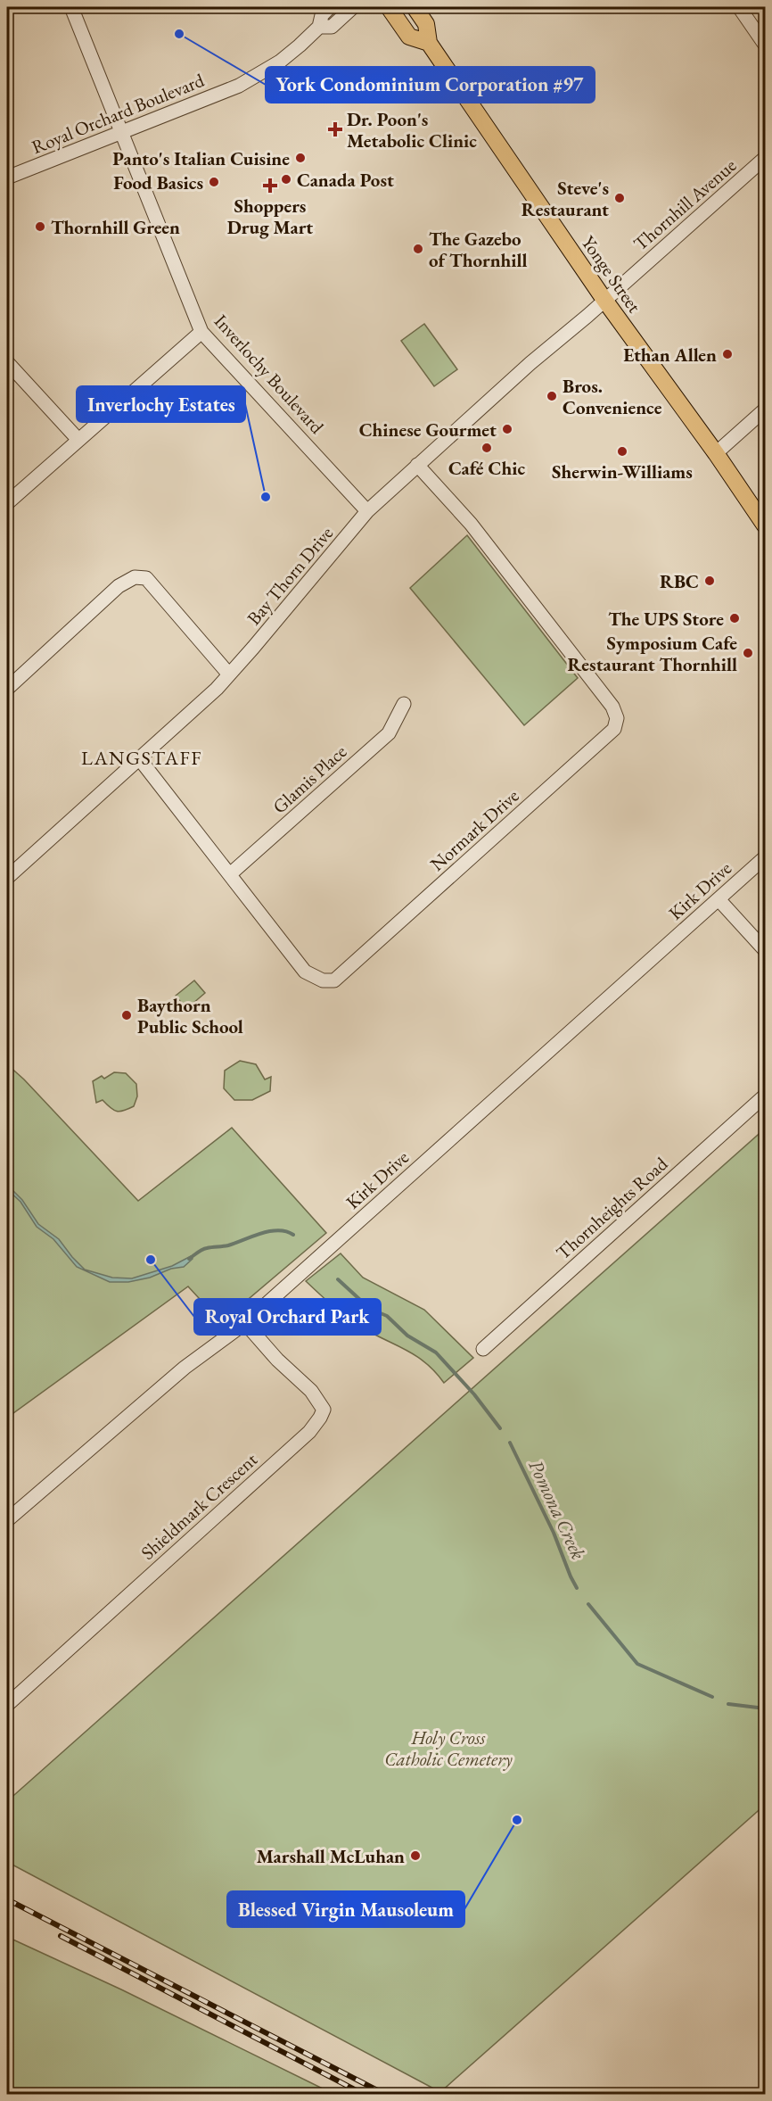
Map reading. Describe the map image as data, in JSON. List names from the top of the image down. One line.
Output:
{"streets":{"main road":["Yonge Street"],"street":["Royal Orchard Boulevard","Thornhill Avenue","Inverlochy Boulevard","Bay Thorn Drive","Glamis Place","Normark Drive","Kirk Drive","Thornheights Road","Shieldmark Crescent"]},"crossings":[["Royal Orchard Boulevard","Inverlochy Boulevard"],["Thornhill Avenue","Yonge Street"],["Thornhill Avenue","Bay Thorn Drive"],["Yonge Street","Bay Thorn Drive"],["Inverlochy Boulevard","Bay Thorn Drive"],["Bay Thorn Drive","Normark Drive"],["Glamis Place","Normark Drive"],["Kirk Drive","Shieldmark Crescent"]],"districts":["LANGSTAFF"],"water":["Pomona Creek"],"parks":["Holy Cross Catholic Cemetery"],"places":{"other":["York Condominium Corporation #97","Panto's Italian Cuisine","Canada Post","Food Basics","Steve's Restaurant","Thornhill Green","The Gazebo of Thornhill","Ethan Allen","Bros. Convenience","Chinese Gourmet","Café Chic","Sherwin-Williams","Inverlochy Estates","RBC","The UPS Store","Symposium Cafe Restaurant Thornhill","Baythorn Public School","Royal Orchard Park","Blessed Virgin Mausoleum","Marshall McLuhan"],"health":["Dr. Poon's Metabolic Clinic","Shoppers Drug Mart"]}}
